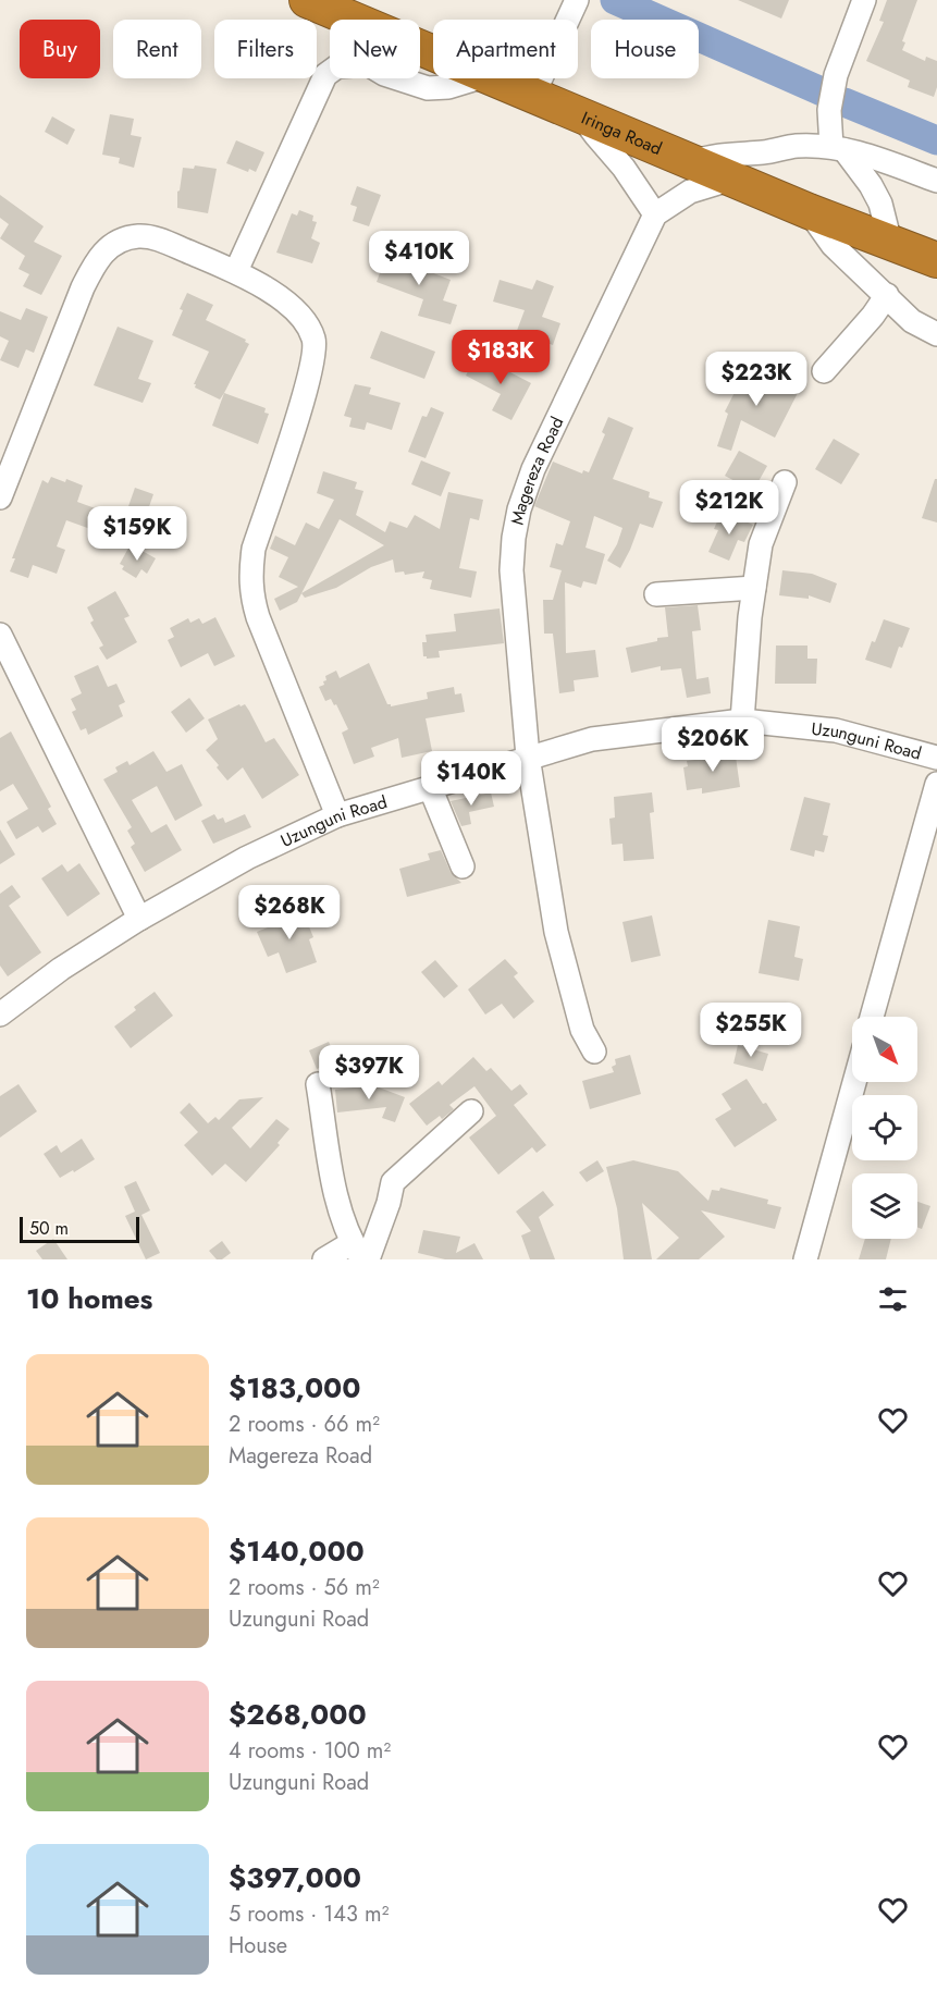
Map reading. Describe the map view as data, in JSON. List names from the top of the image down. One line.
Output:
{"streets":{"highway":["Iringa Road"],"street":["Magereza Road","Uzunguni Road"]},"crossings":[["Magereza Road","Uzunguni Road"]],"scale_bar":"50 m","north":"bottom right","page":{"chip":["Buy","Rent","Filters","New","Apartment","House"],"price":["$410K","$183K","$223K","$212K","$159K","$206K","$140K","$268K","$255K","$397K"],"scale":"50 m","heading":"10 homes","list":[{"name":"$183,000","note":"2 rooms · 66 m² · Magereza Road"},{"name":"$140,000","note":"2 rooms · 56 m² · Uzunguni Road"},{"name":"$268,000","note":"4 rooms · 100 m² · Uzunguni Road"},{"name":"$397,000","note":"5 rooms · 143 m² · House"}]}}
